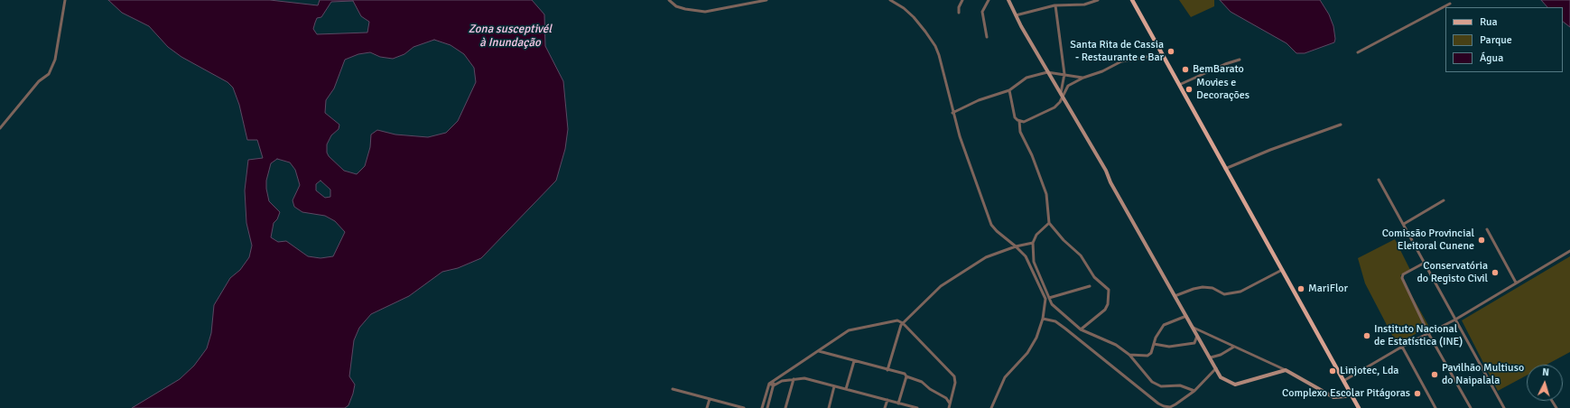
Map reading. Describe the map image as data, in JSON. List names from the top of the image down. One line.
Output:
{"water":["Zona susceptivél à Inundação"],"places":["Santa Rita de Cassia - Restaurante e Bar","BemBarato","Movies e Decorações","Comissão Provincial Eleitoral Cunene","Conservatória do Registo Civil","MariFlor","Instituto Nacional de Estatística (INE)","Linjotec, Lda","Pavilhão Multiuso do Naipalala","Complexo Escolar Pitágoras"],"legend":["Rua","Parque","Água"],"north":"top"}
